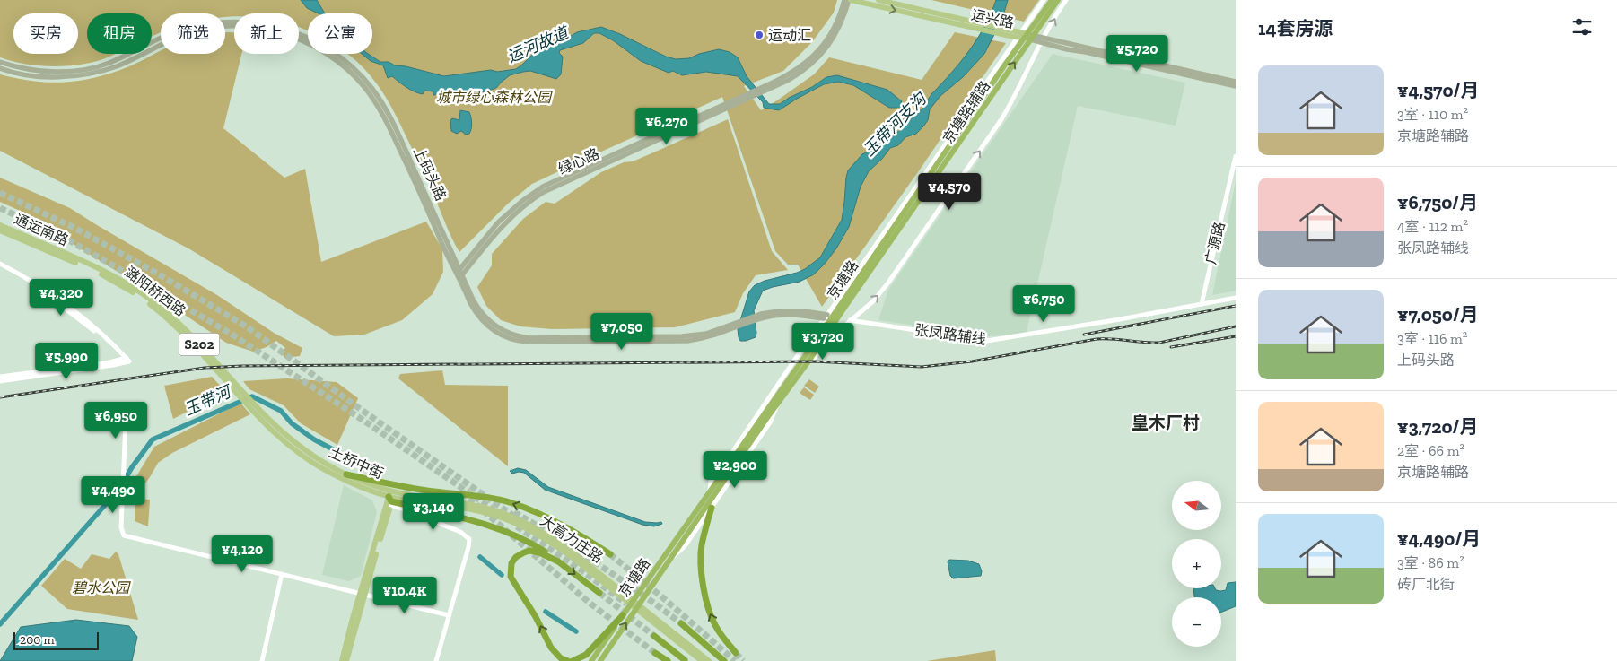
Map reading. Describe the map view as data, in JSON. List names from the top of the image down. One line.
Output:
{"streets":{"highway":["京塘路"],"main road":["运兴路","绿心路","上码头路","通运南路","潞阳桥西路","S202","土桥中街","大高力庄路"],"street":["京塘路辅路","广源路","张凤路辅线"]},"crossings":[["运兴路","京塘路辅路"],["运兴路","绿心路"],["运兴路","京塘路"],["京塘路辅路","上码头路"],["京塘路辅路","京塘路"],["绿心路","上码头路"],["通运南路","潞阳桥西路"],["广源路","张凤路辅线"],["京塘路","大高力庄路"],["潞阳桥西路","土桥中街"],["潞阳桥西路","大高力庄路"],["土桥中街","大高力庄路"]],"districts":["皇木厂村"],"water":["运河故道","玉带河支沟","玉带河"],"parks":["城市绿心森林公园","碧水公园"],"places":["运动汇"],"scale_bar":"200 m","north":"left","page":{"heading":"14套房源","chip":["买房","租房","筛选","新上","公寓"],"price":["¥5,720","¥6,270","¥4,570","¥4,320","¥6,750","¥7,050","¥3,720","¥5,990","¥6,950","¥2,900","¥4,490","¥3,140","¥4,120","¥10.4K"],"list":[{"name":"¥4,570/月","note":"3室 · 110 m² · 京塘路辅路"},{"name":"¥6,750/月","note":"4室 · 112 m² · 张凤路辅线"},{"name":"¥7,050/月","note":"3室 · 116 m² · 上码头路"},{"name":"¥3,720/月","note":"2室 · 66 m² · 京塘路辅路"},{"name":"¥4,490/月","note":"3室 · 86 m² · 砖厂北街"}],"map_buttons":["+","−"],"scale":"200 m"}}
